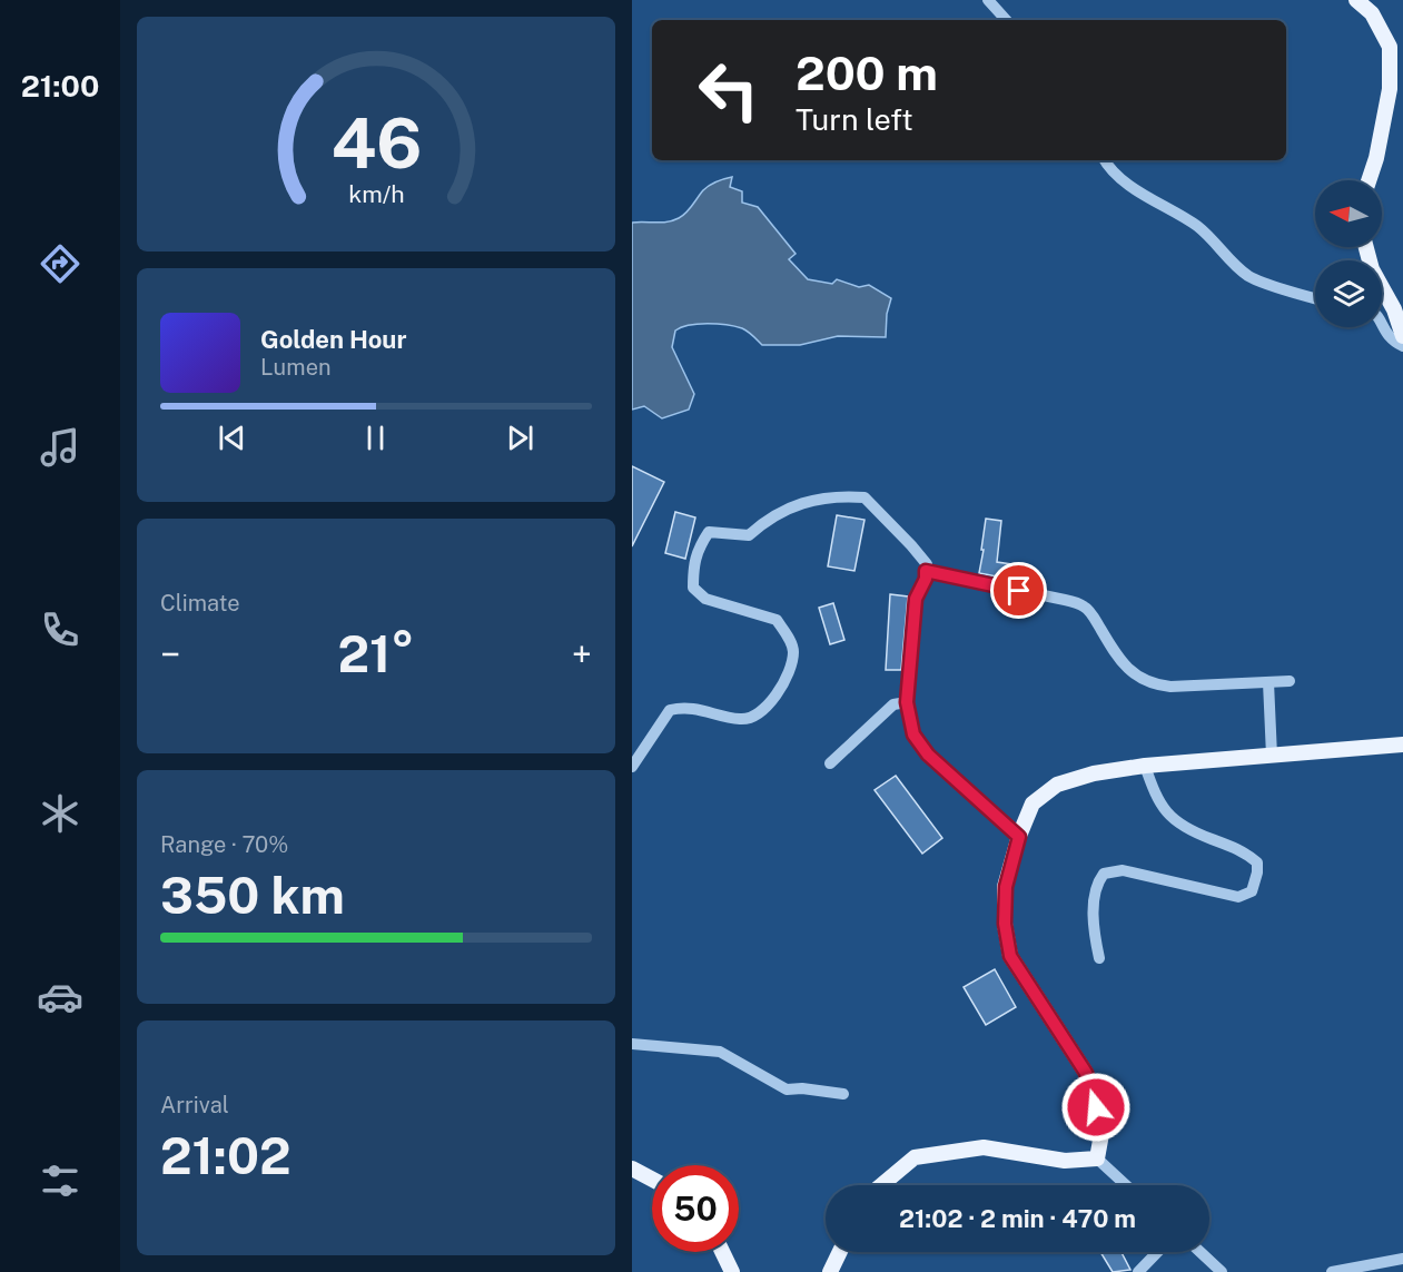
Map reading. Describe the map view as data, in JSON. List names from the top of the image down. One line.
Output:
{"north":"left","page":{"tabs":"21:00","turn":["200 m","Turn left"],"song":["Golden Hour","Lumen"],"tile":["Climate",["Range · 70%","350 km"],["Arrival","21:02"]],"heat":["−","21°","+"],"limit":"50","trip":"21:02 · 2 min · 470 m","gauge":["46","km/h"]}}
